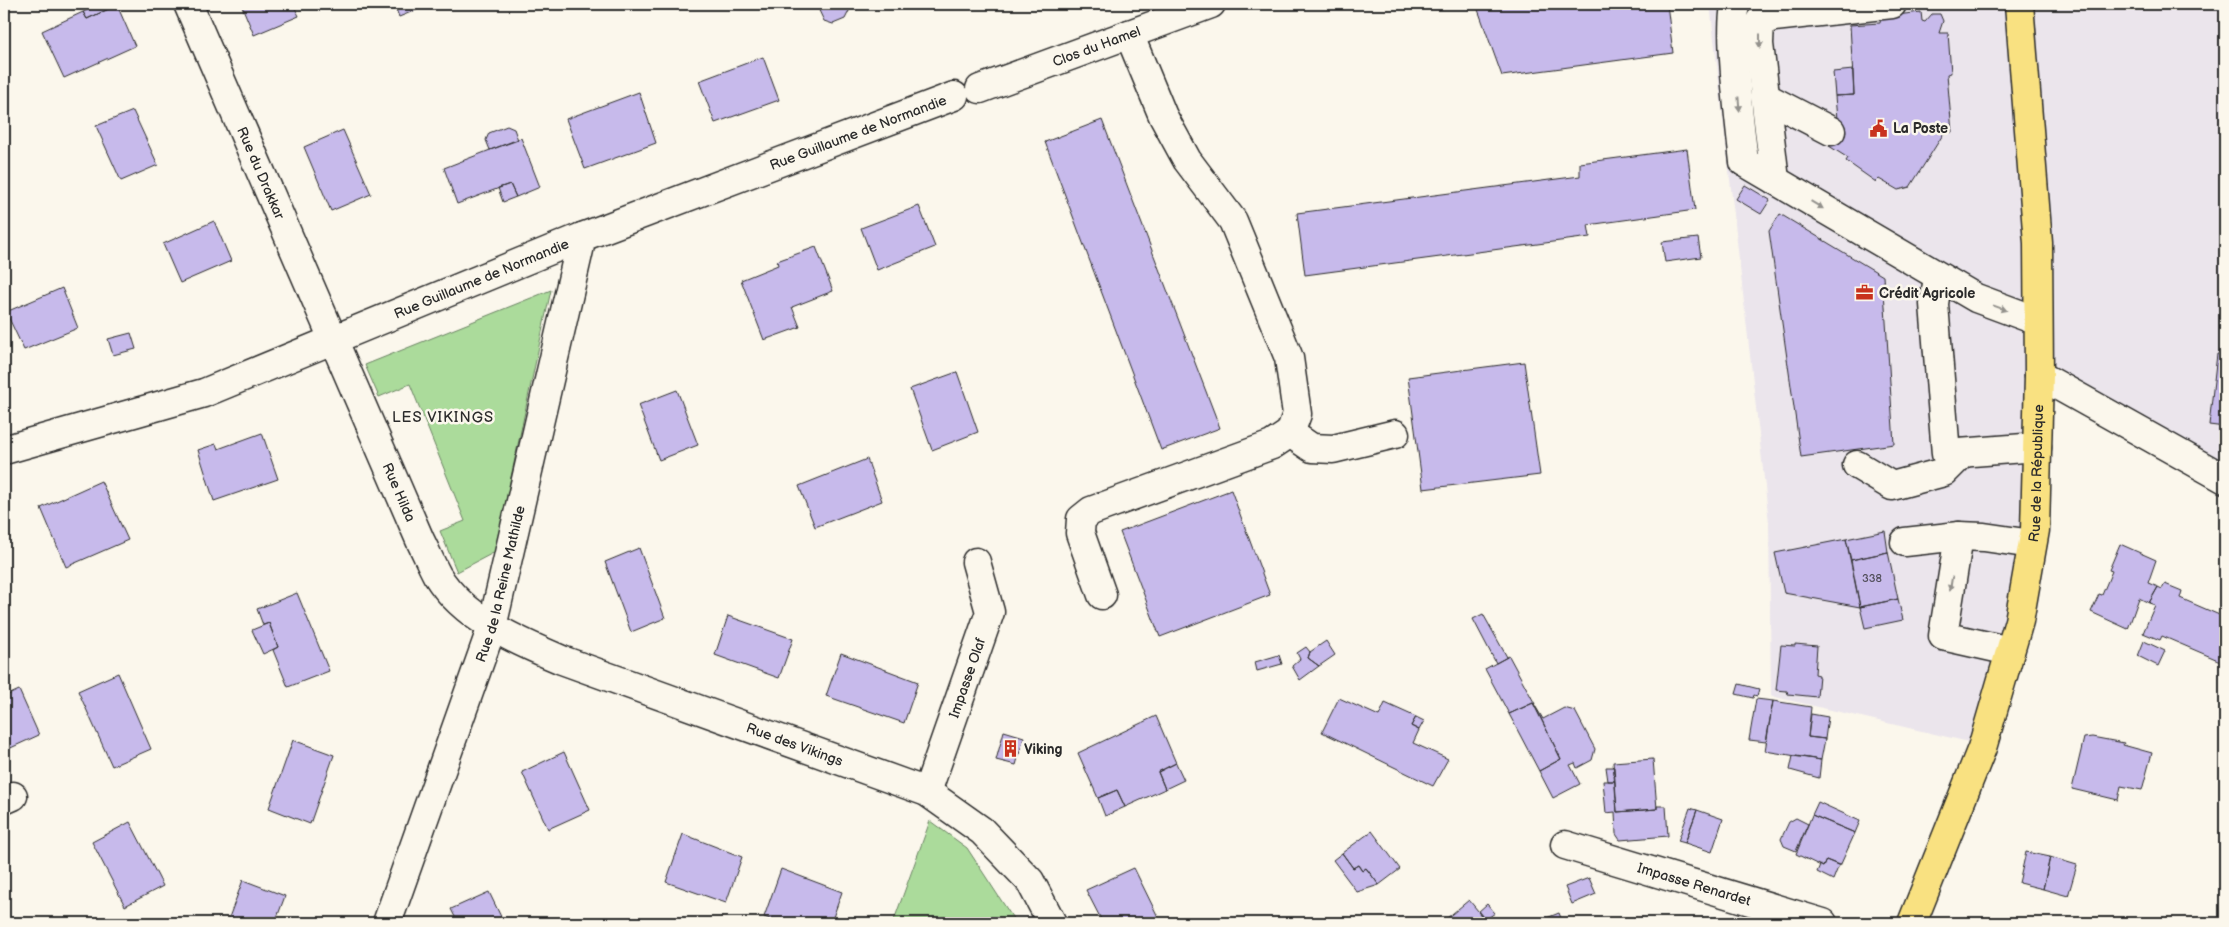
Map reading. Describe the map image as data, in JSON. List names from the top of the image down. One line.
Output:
{"streets":{"main road":["Rue de la République"],"street":["Clos du Hamel","Rue Guillaume de Normandie","Rue du Drakkar","Rue Hilda","Rue de la Reine Mathilde","Impasse Olaf","Rue des Vikings","Impasse Renardet"]},"crossings":[["Rue Guillaume de Normandie","Rue du Drakkar"],["Rue Guillaume de Normandie","Rue Hilda"],["Rue Guillaume de Normandie","Rue de la Reine Mathilde"],["Rue du Drakkar","Rue Hilda"],["Rue Hilda","Rue de la Reine Mathilde"],["Rue Hilda","Rue des Vikings"],["Rue de la Reine Mathilde","Rue des Vikings"],["Impasse Olaf","Rue des Vikings"]],"districts":["LES VIKINGS"],"places":{"public building":["La Poste"],"office":["Crédit Agricole"],"building":["Viking"]},"house_numbers":["338"]}
